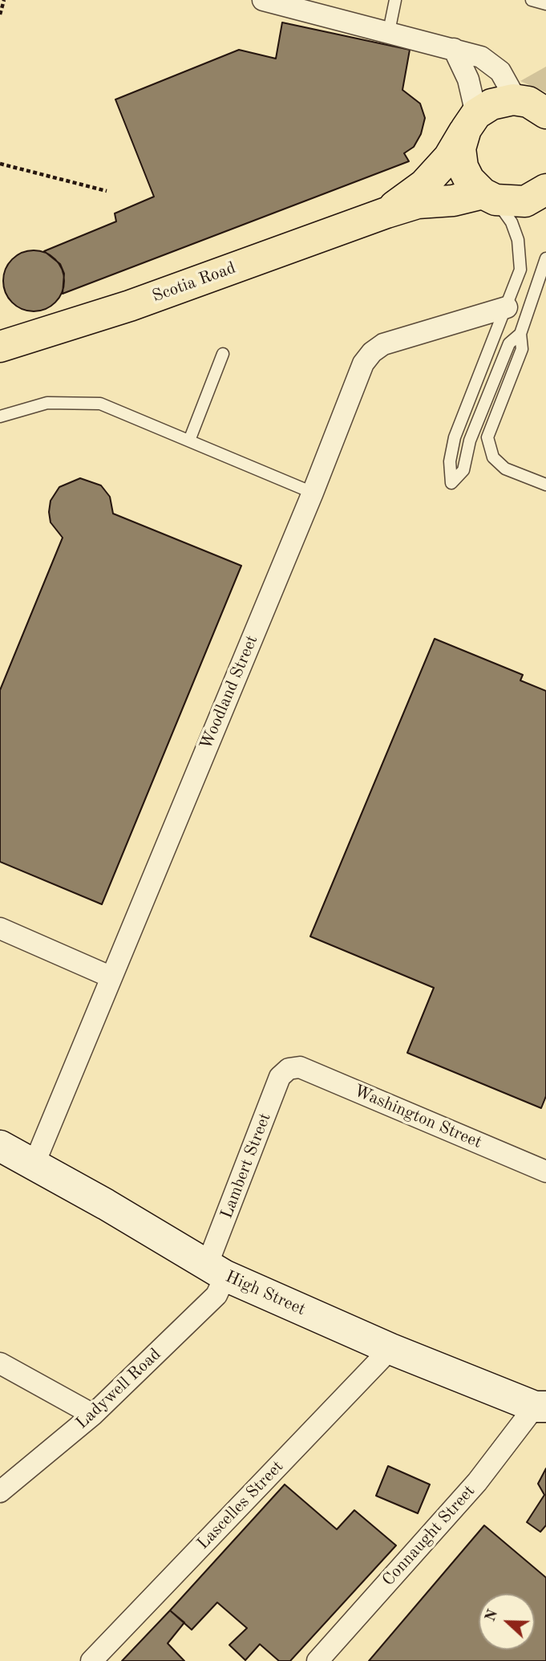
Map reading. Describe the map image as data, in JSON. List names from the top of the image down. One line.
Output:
{"streets":{"main road":["Scotia Road"],"street":["Woodland Street","Washington Street","Lambert Street","High Street","Ladywell Road","Lascelles Street","Connaught Street"]},"crossings":[["Woodland Street","High Street"],["Washington Street","Lambert Street"],["Lambert Street","High Street"],["Lambert Street","Ladywell Road"],["High Street","Ladywell Road"],["High Street","Lascelles Street"],["High Street","Connaught Street"]],"north":"left"}
